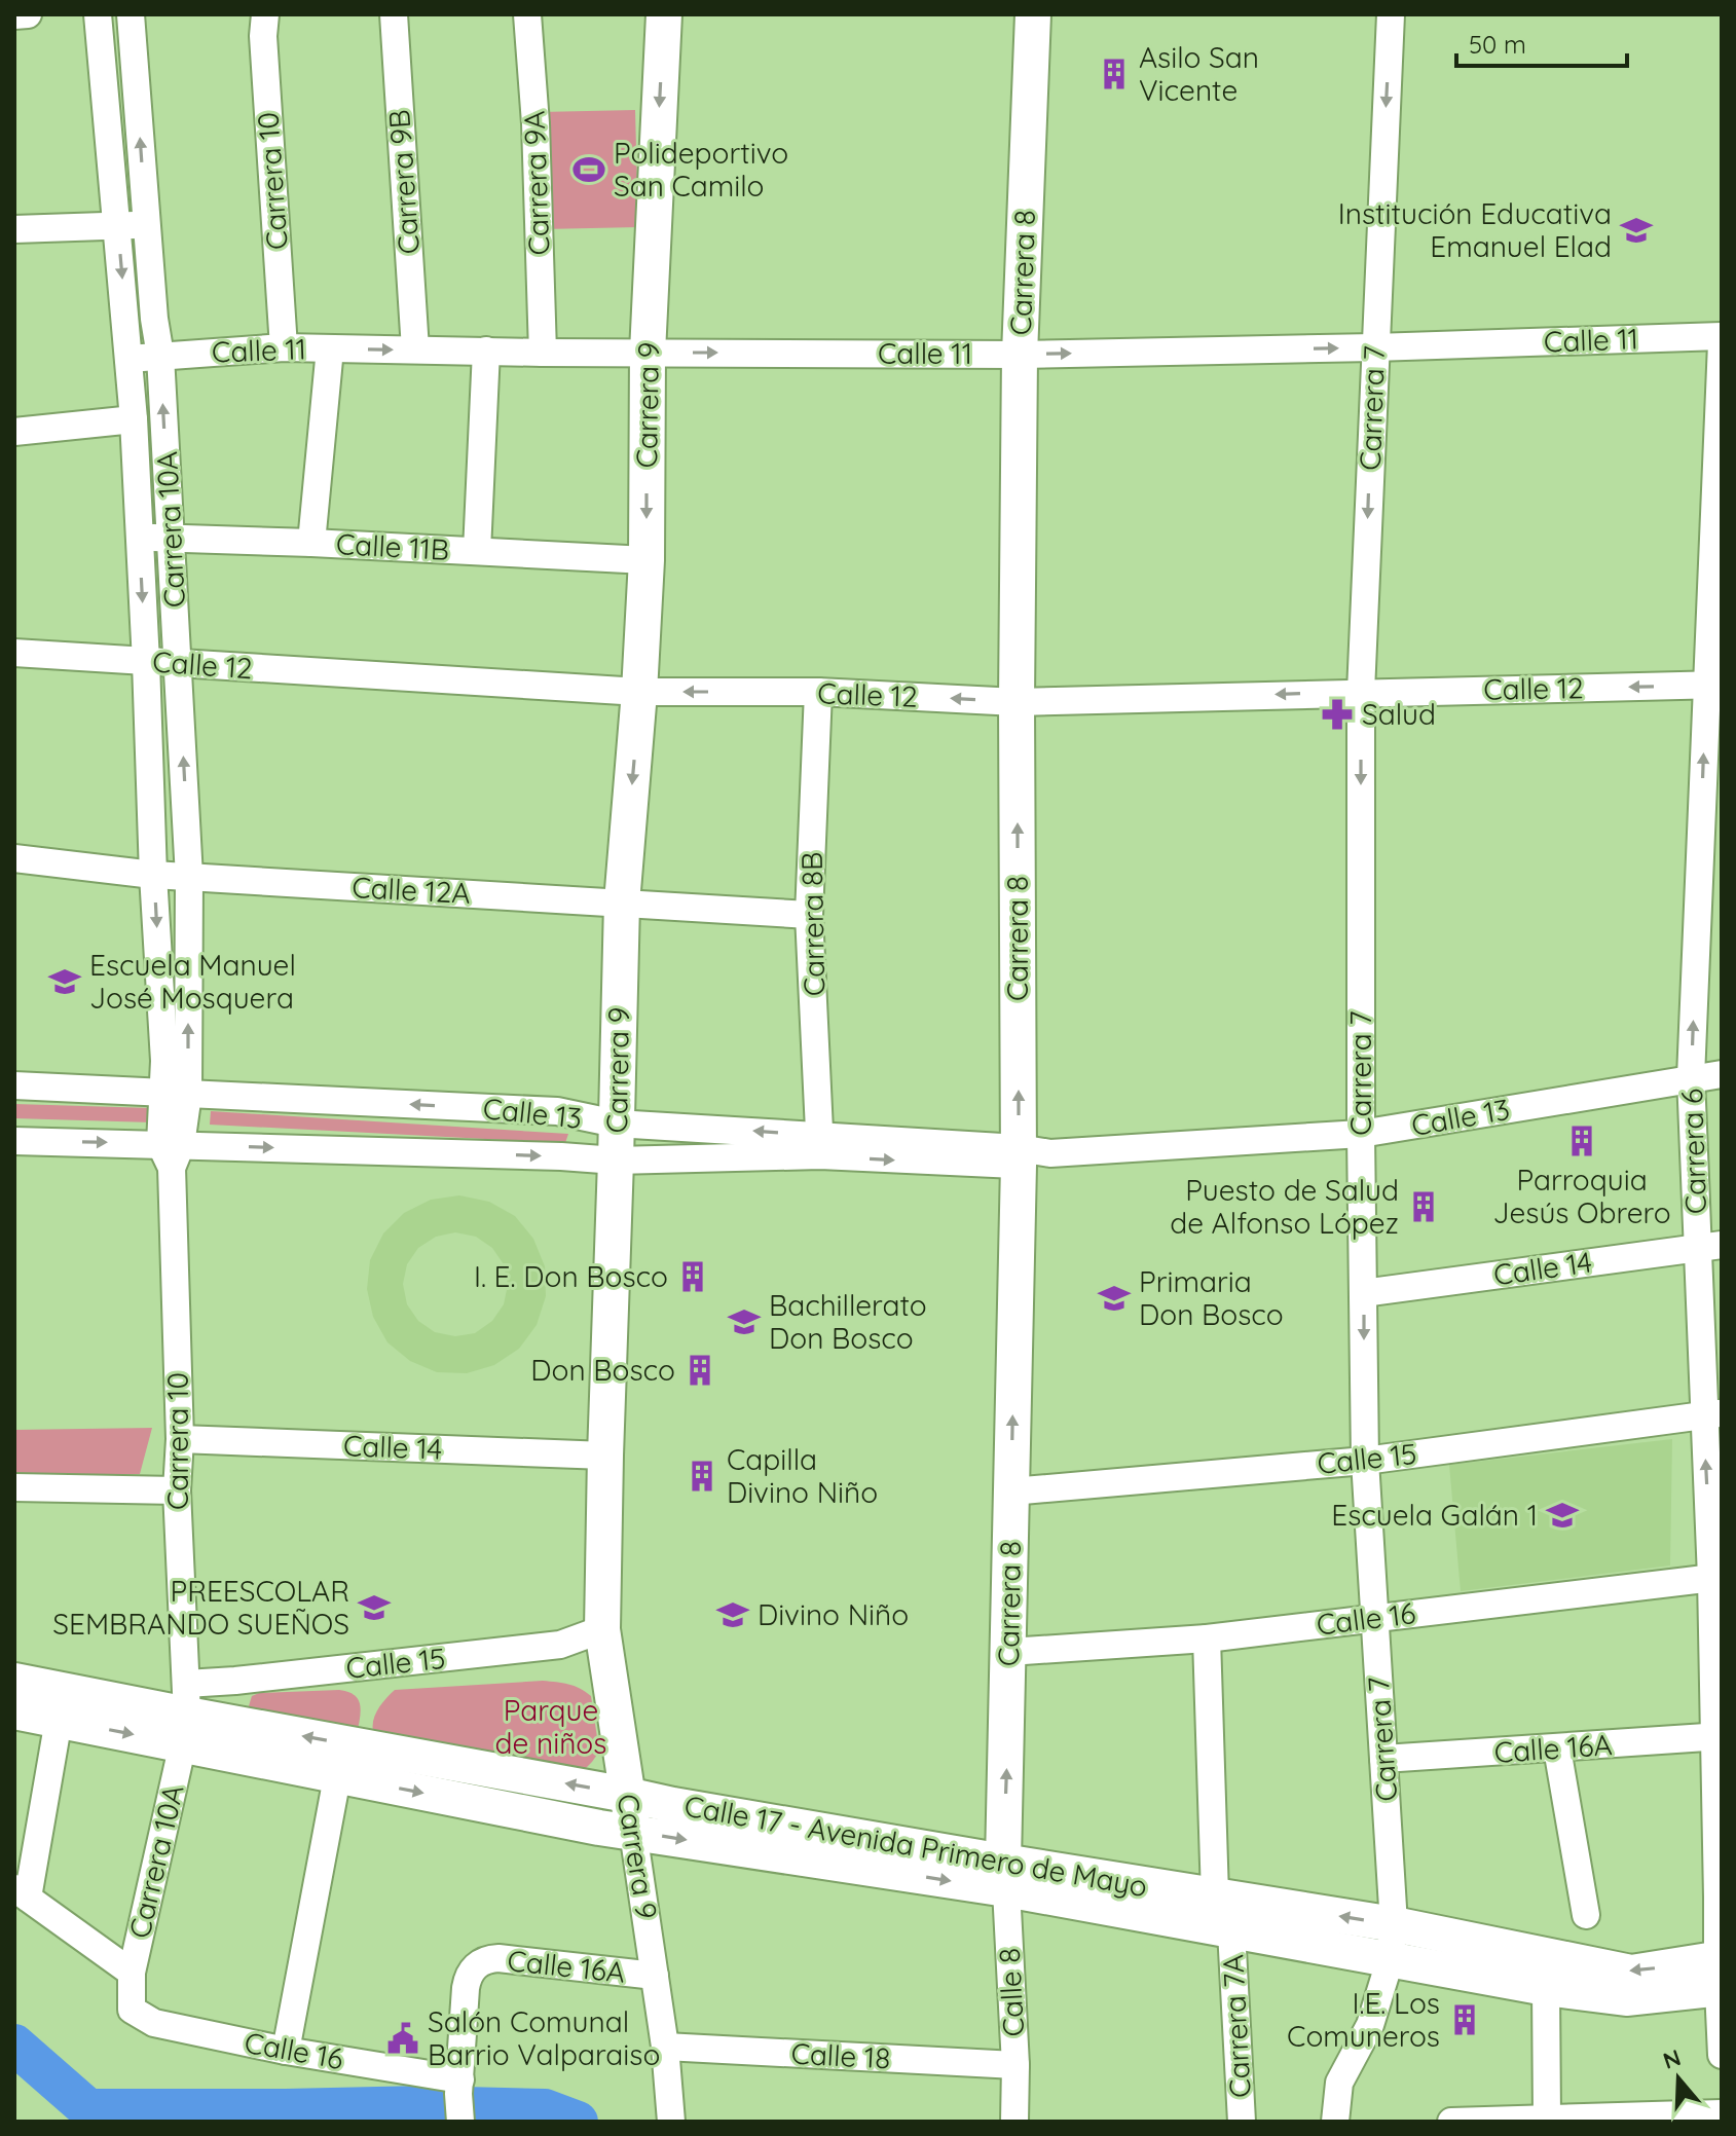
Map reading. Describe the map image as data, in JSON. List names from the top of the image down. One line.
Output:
{"streets":{"main road":["Carrera 8","Carrera 9","Calle 17 - Avenida Primero de Mayo"],"street":["Carrera 10","Carrera 9B","Carrera 9A","Calle 11","Carrera 7","Carrera 10A","Calle 11B","Calle 12","Calle 12A","Carrera 8B","Calle 13","Carrera 6","Calle 14","Calle 15","Calle 16","Calle 16A","Calle 8","Carrera 7A","Calle 18"]},"crossings":[["Carrera 10","Calle 11"],["Carrera 10","Carrera 10A"],["Carrera 10","Calle 13"],["Carrera 10","Calle 14"],["Carrera 10","Calle 15"],["Carrera 10","Calle 17 - Avenida Primero de Mayo"],["Carrera 9B","Calle 11"],["Carrera 9A","Calle 11"],["Carrera 8","Calle 11"],["Carrera 8","Calle 12"],["Carrera 8","Calle 13"],["Carrera 8","Calle 15"],["Carrera 8","Calle 16"],["Carrera 8","Calle 17 - Avenida Primero de Mayo"],["Carrera 8","Calle 8"],["Calle 11","Carrera 9"],["Calle 11","Carrera 7"],["Calle 11","Carrera 10A"],["Carrera 9","Calle 11B"],["Carrera 9","Calle 12"],["Carrera 9","Calle 12A"],["Carrera 9","Calle 13"],["Carrera 9","Calle 14"],["Carrera 9","Calle 15"],["Carrera 9","Calle 16A"],["Carrera 9","Calle 17 - Avenida Primero de Mayo"],["Carrera 9","Calle 18"],["Carrera 7","Calle 12"],["Carrera 7","Calle 13"],["Carrera 7","Calle 14"],["Carrera 7","Calle 15"],["Carrera 7","Calle 16"],["Carrera 7","Calle 16A"],["Carrera 7","Calle 17 - Avenida Primero de Mayo"],["Carrera 10A","Calle 11B"],["Carrera 10A","Calle 12"],["Carrera 10A","Calle 12A"],["Carrera 10A","Calle 13"],["Carrera 10A","Calle 15"],["Carrera 10A","Calle 16"],["Carrera 10A","Calle 17 - Avenida Primero de Mayo"],["Calle 12","Carrera 8B"],["Calle 12","Carrera 6"],["Calle 12A","Carrera 8B"],["Carrera 8B","Calle 13"],["Calle 13","Carrera 6"],["Carrera 6","Calle 14"],["Carrera 6","Calle 15"],["Carrera 6","Calle 16"],["Carrera 6","Calle 16A"],["Carrera 6","Calle 17 - Avenida Primero de Mayo"],["Calle 15","Calle 17 - Avenida Primero de Mayo"],["Calle 16","Calle 16A"],["Calle 17 - Avenida Primero de Mayo","Calle 8"],["Calle 17 - Avenida Primero de Mayo","Carrera 7A"],["Calle 8","Calle 18"]],"one_way":["Carrera 8","Calle 11","Carrera 9","Carrera 7","Calle 12"],"parks":["Parque de niños"],"places":{"building":["Asilo San Vicente","Parroquia Jesús Obrero","Puesto de Salud de Alfonso López","I. E. Don Bosco","Don Bosco","Capilla Divino Niño","I.E. Los Comuneros"],"sports":["Polideportivo San Camilo"],"school or university":["Institución Educativa Emanuel Elad","Escuela Manuel José Mosquera","Primaria Don Bosco","Bachillerato Don Bosco","Escuela Galán 1","PREESCOLAR SEMBRANDO SUEÑOS","Divino Niño"],"pharmacy":["Salud"],"public building":["Salón Comunal Barrio Valparaiso"]},"scale_bar":"50 m","north":"top"}
